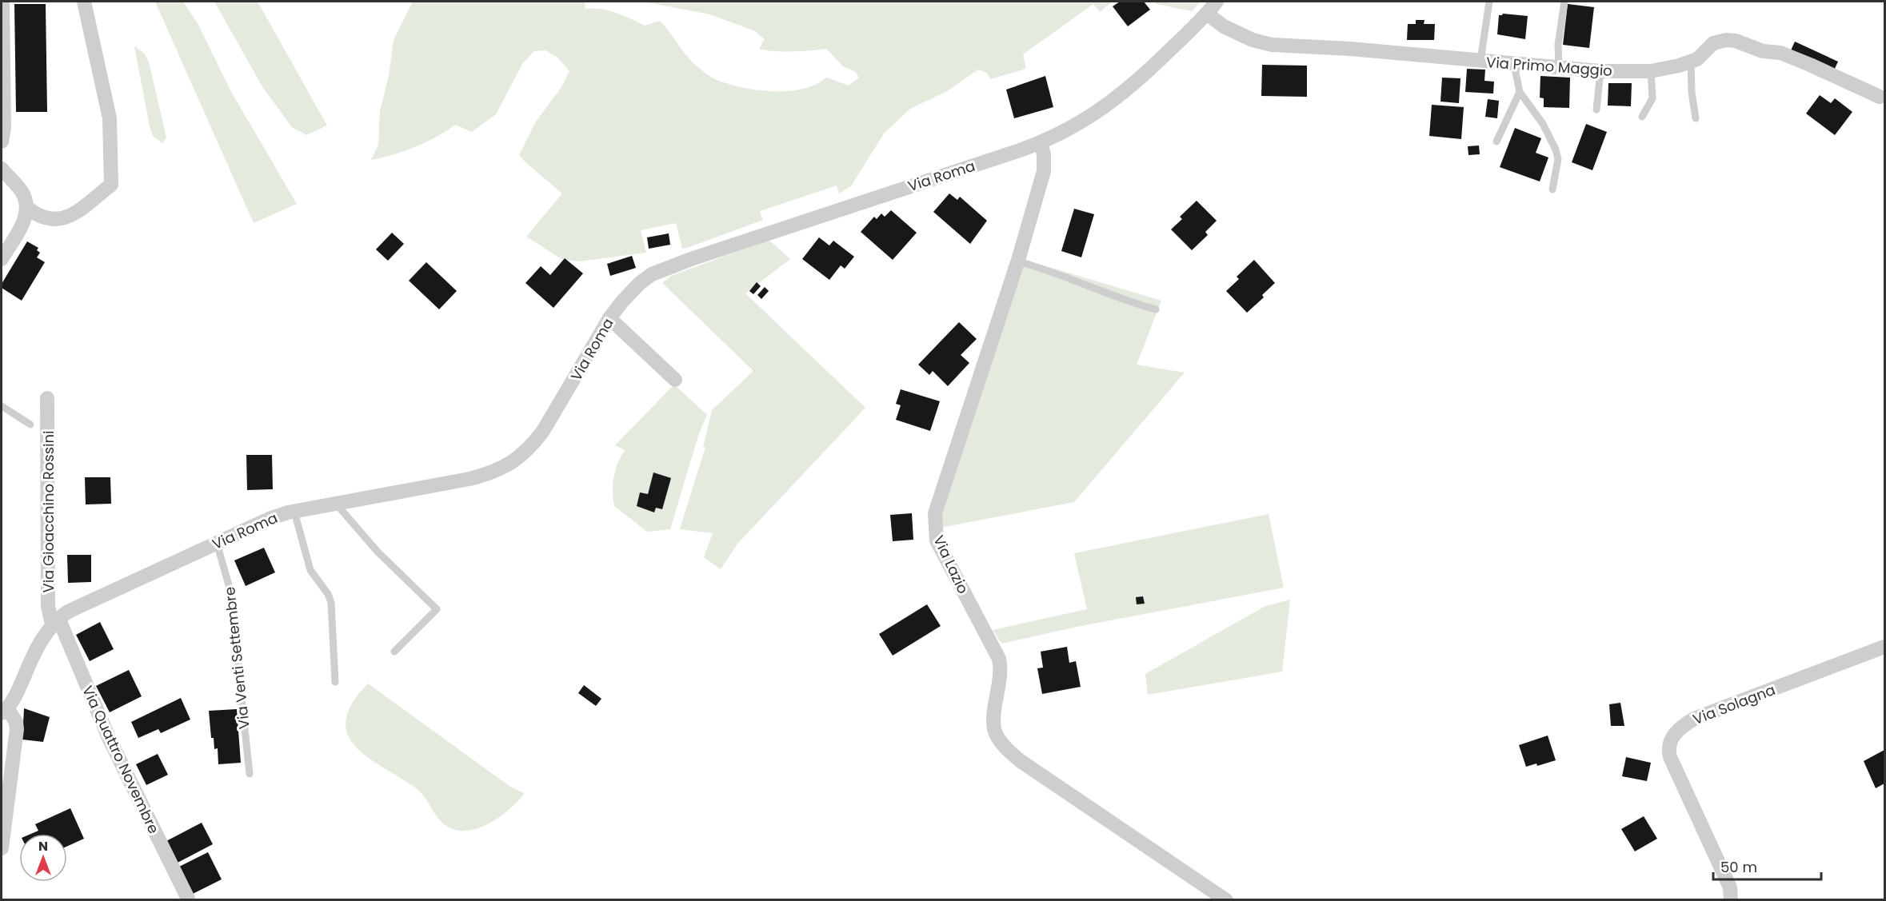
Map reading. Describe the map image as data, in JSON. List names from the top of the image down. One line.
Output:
{"streets":{"street":["Via Primo Maggio","Via Roma","Via Gioacchino Rossini","Via Lazio","Via Solagna","Via Quattro Novembre"],"lane":["Via Venti Settembre"]},"crossings":[["Via Primo Maggio","Via Roma"],["Via Roma","Via Gioacchino Rossini"],["Via Roma","Via Lazio"],["Via Roma","Via Venti Settembre"],["Via Roma","Via Quattro Novembre"],["Via Gioacchino Rossini","Via Quattro Novembre"]],"scale_bar":"50 m","north":"top"}
